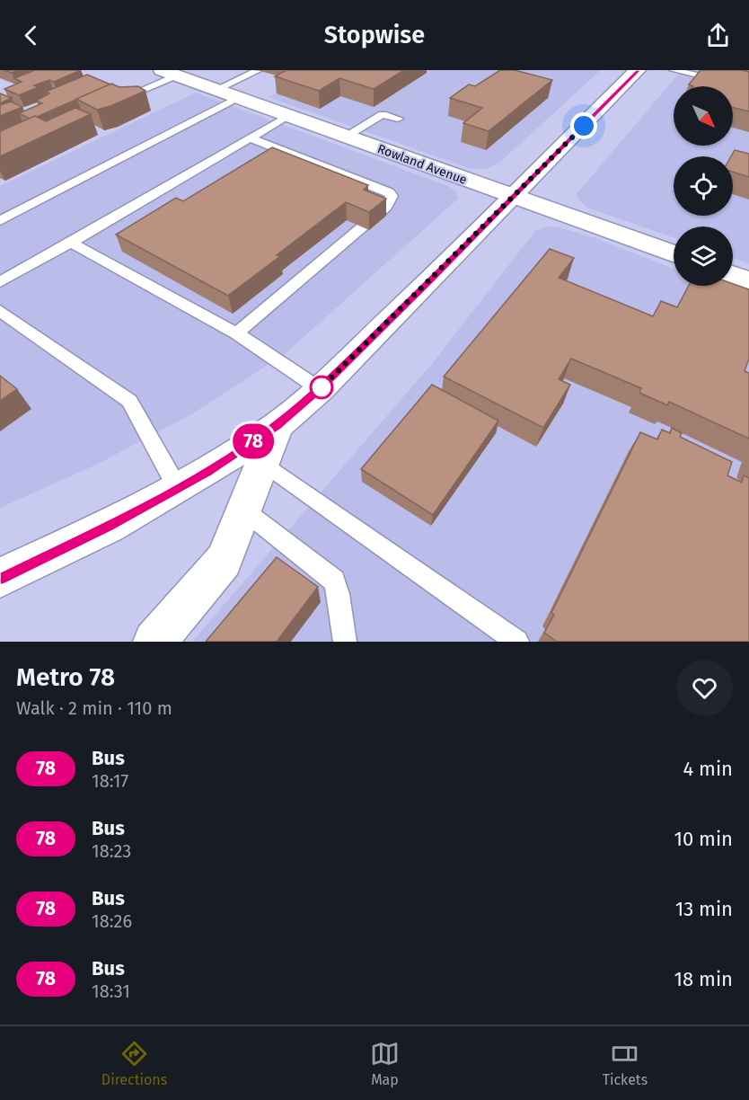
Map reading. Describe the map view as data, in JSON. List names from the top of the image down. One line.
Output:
{"streets":{"main road":["Rowland Avenue"]},"lines":["bus line 78"],"north":"bottom right","page":{"header":"Stopwise","on_map":"78","heading":["Metro 78","Walk · 2 min · 110 m"],"list":[{"mark":"78","name":"Bus","note":"18:17","value":"4 min"},{"mark":"78","name":"Bus","note":"18:23","value":"10 min"},{"mark":"78","name":"Bus","note":"18:26","value":"13 min"},{"mark":"78","name":"Bus","note":"18:31","value":"18 min"}],"tabs":["Directions","Map","Tickets"]}}
